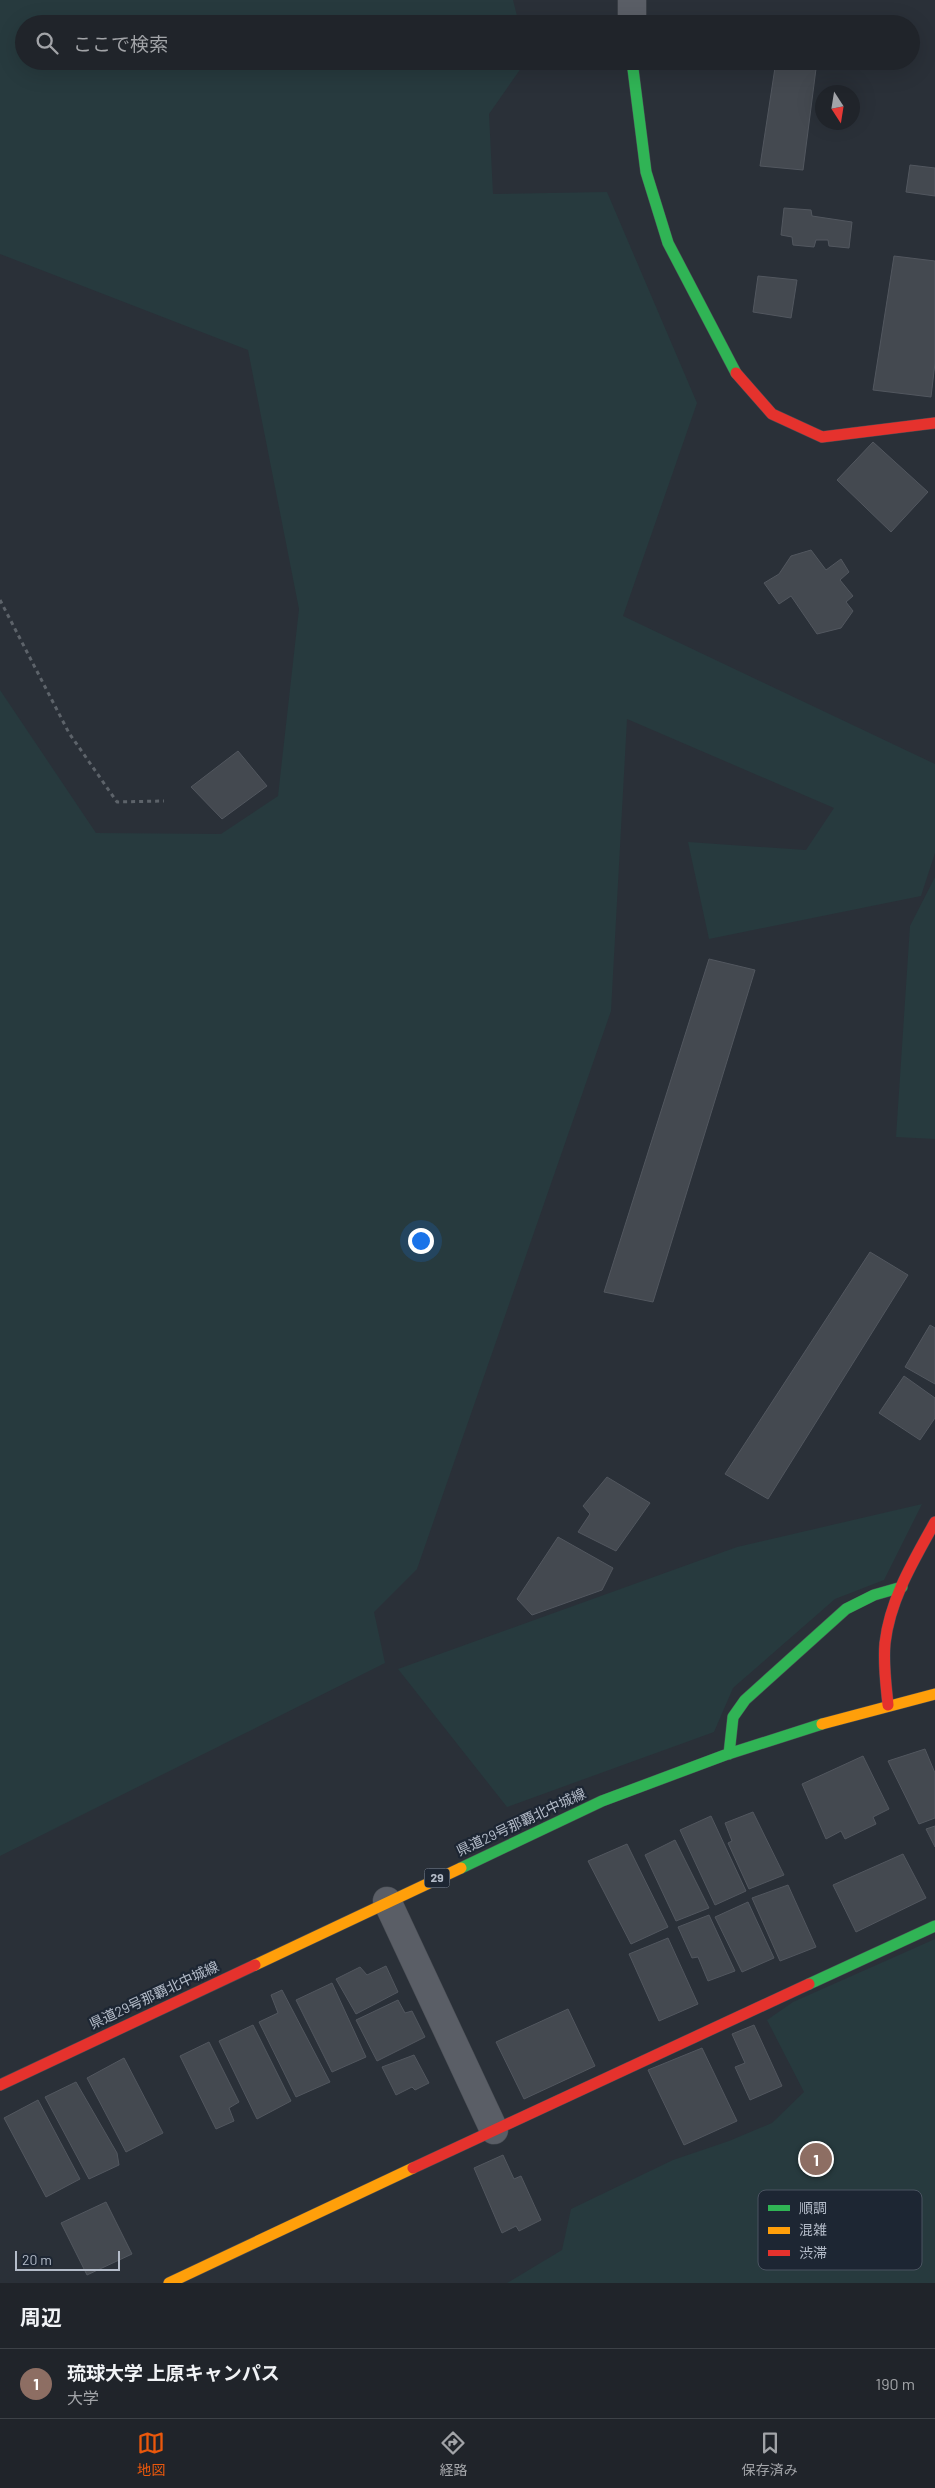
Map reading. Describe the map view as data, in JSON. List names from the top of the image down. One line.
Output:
{"streets":{"street":["県道29号那覇北中城線","29"]},"legend":["順調","混雑","渋滞"],"scale_bar":"20 m","north":"bottom","page":{"search":"ここで検索","pins":"1","scale":"20 m","heading":"周辺","list":[{"mark":"1","name":"琉球大学 上原キャンパス","note":"大学","value":"190 m"}],"nav":["地図","経路","保存済み"]}}
